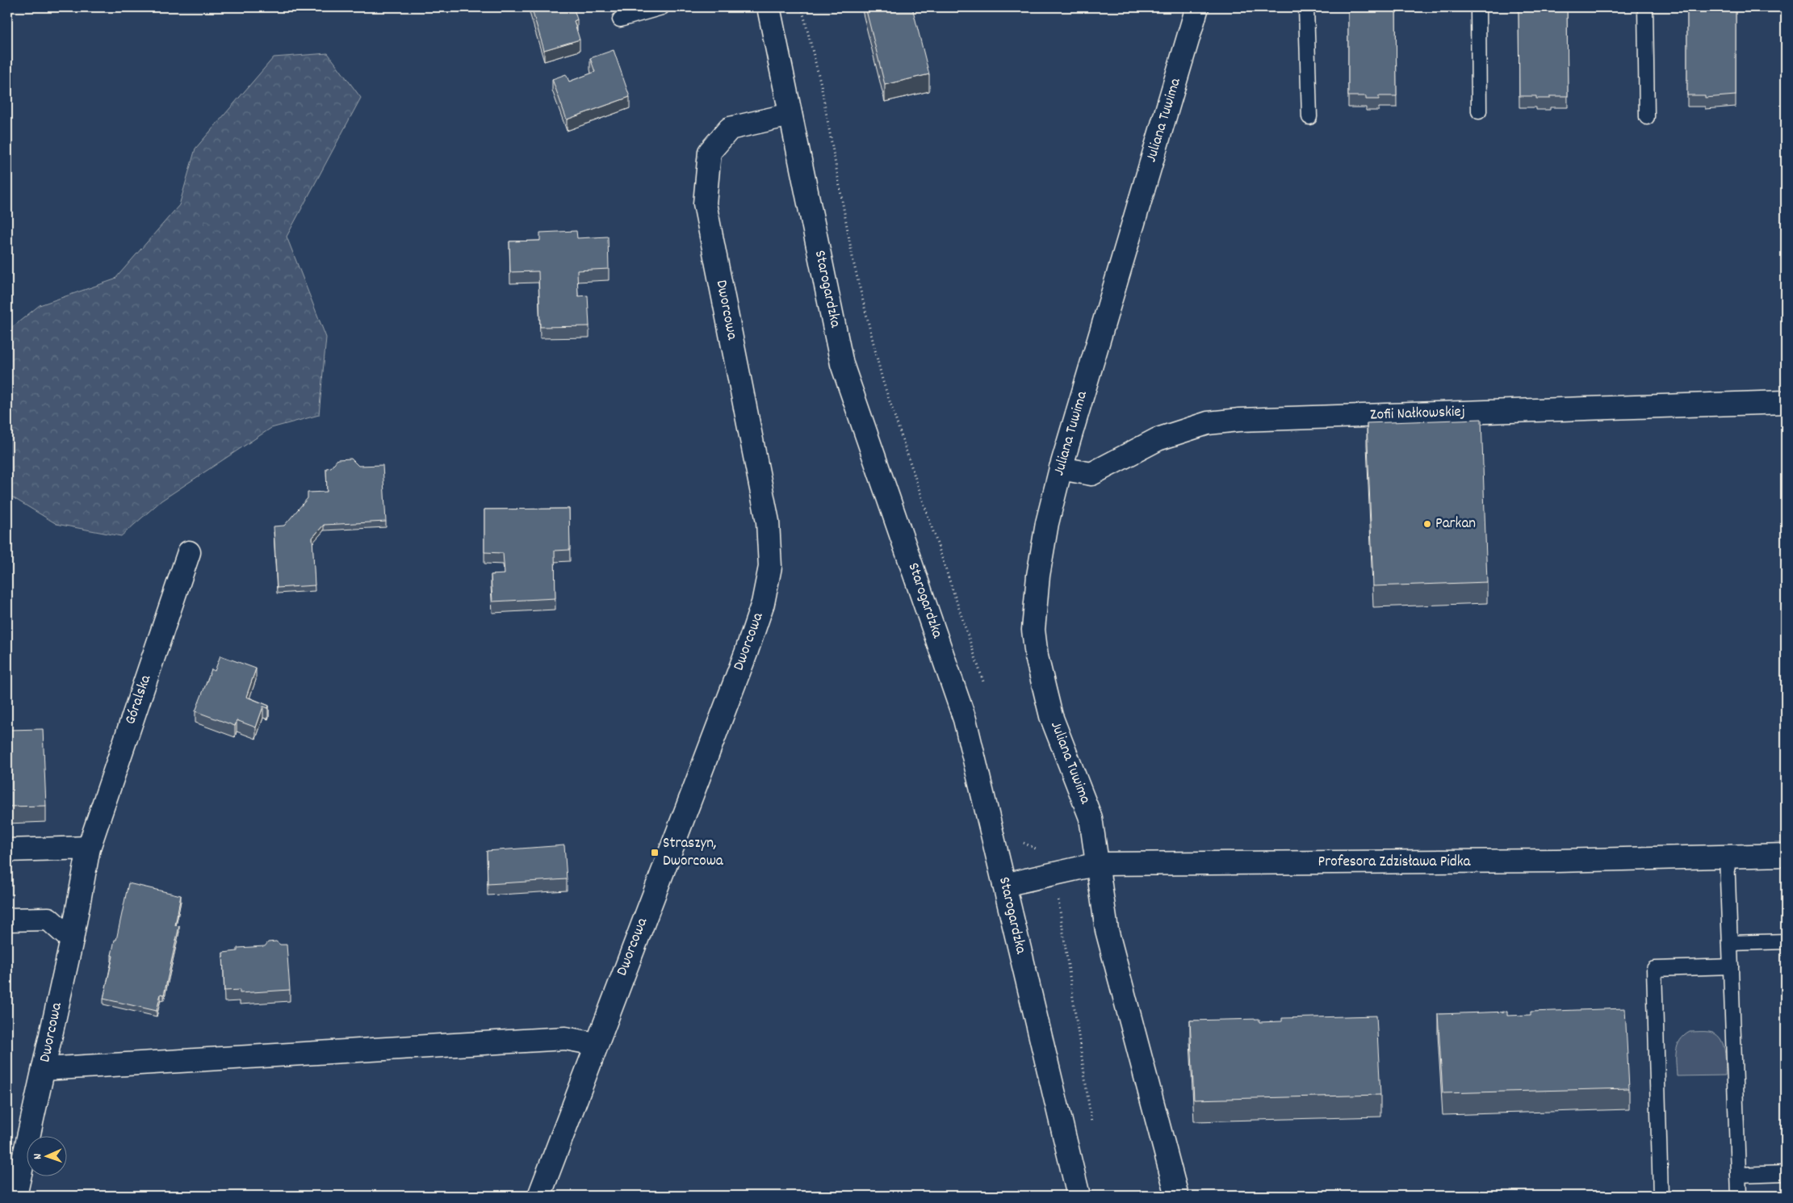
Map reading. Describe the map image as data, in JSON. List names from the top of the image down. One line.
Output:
{"streets":{"street":["Juliana Tuwima","Starogardzka","Dworcowa","Zofii Nałkowskiej","Góralska","Profesora Zdzisława Pidka"]},"crossings":[["Juliana Tuwima","Zofii Nałkowskiej"],["Juliana Tuwima","Profesora Zdzisława Pidka"],["Starogardzka","Dworcowa"],["Starogardzka","Profesora Zdzisława Pidka"],["Dworcowa","Góralska"]],"places":{"other":["Parkan"],"transit":["Straszyn, Dworcowa"]},"north":"left"}
